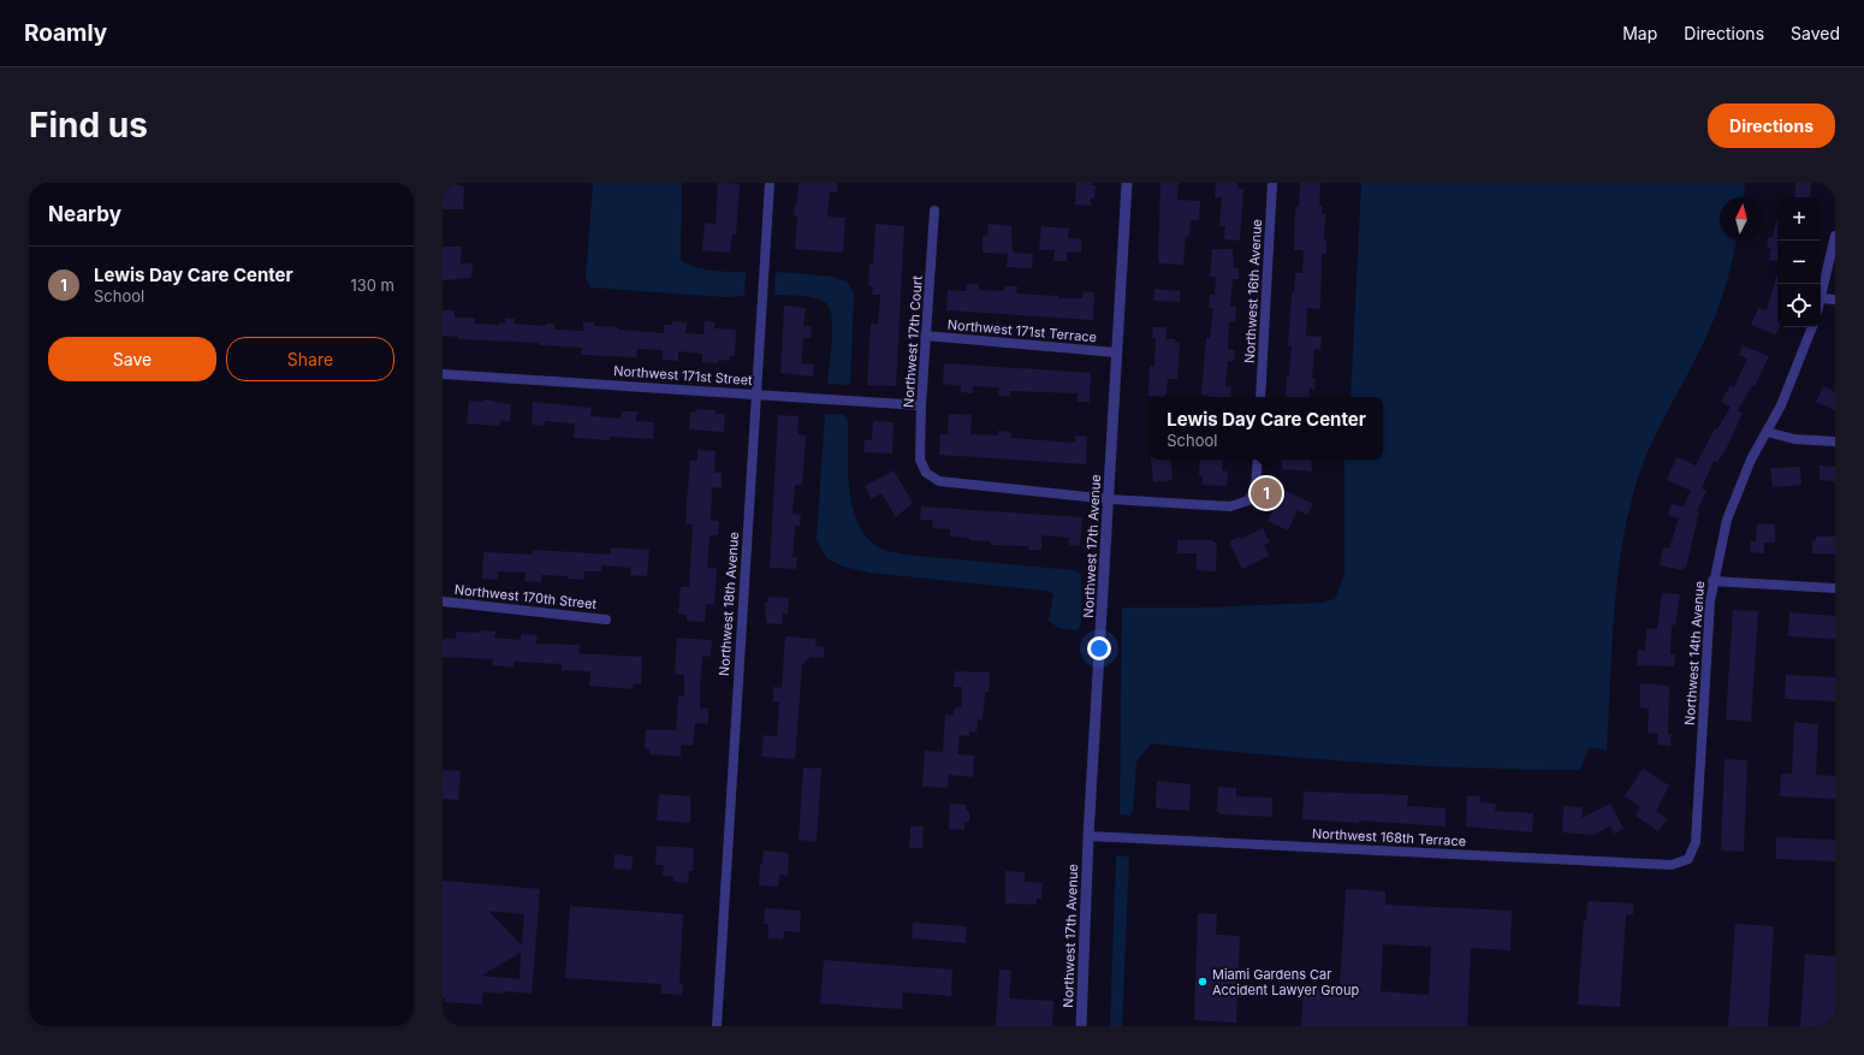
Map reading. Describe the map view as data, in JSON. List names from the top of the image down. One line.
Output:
{"streets":{"street":["Northwest 16th Avenue","Northwest 171st Terrace","Northwest 17th Court","Northwest 171st Street","Northwest 17th Avenue","Northwest 170th Street","Northwest 18th Avenue","Northwest 14th Avenue","Northwest 168th Terrace"]},"crossings":[["Northwest 171st Terrace","Northwest 17th Court"],["Northwest 171st Terrace","Northwest 17th Avenue"],["Northwest 17th Court","Northwest 171st Street"],["Northwest 17th Court","Northwest 17th Avenue"],["Northwest 171st Street","Northwest 18th Avenue"],["Northwest 17th Avenue","Northwest 168th Terrace"],["Northwest 14th Avenue","Northwest 168th Terrace"]],"places":["Miami Gardens Car Accident Lawyer Group"],"north":"top","page":{"header":"Roamly","nav":["Map","Directions","Saved"],"buttons":["Directions",["Save","Share"]],"title":"Find us","heading":"Nearby","map_buttons":["+","−"],"list":[{"mark":"1","name":"Lewis Day Care Center","note":"School","value":"130 m"}],"popup":["Lewis Day Care Center","School"],"pins":"1"}}
